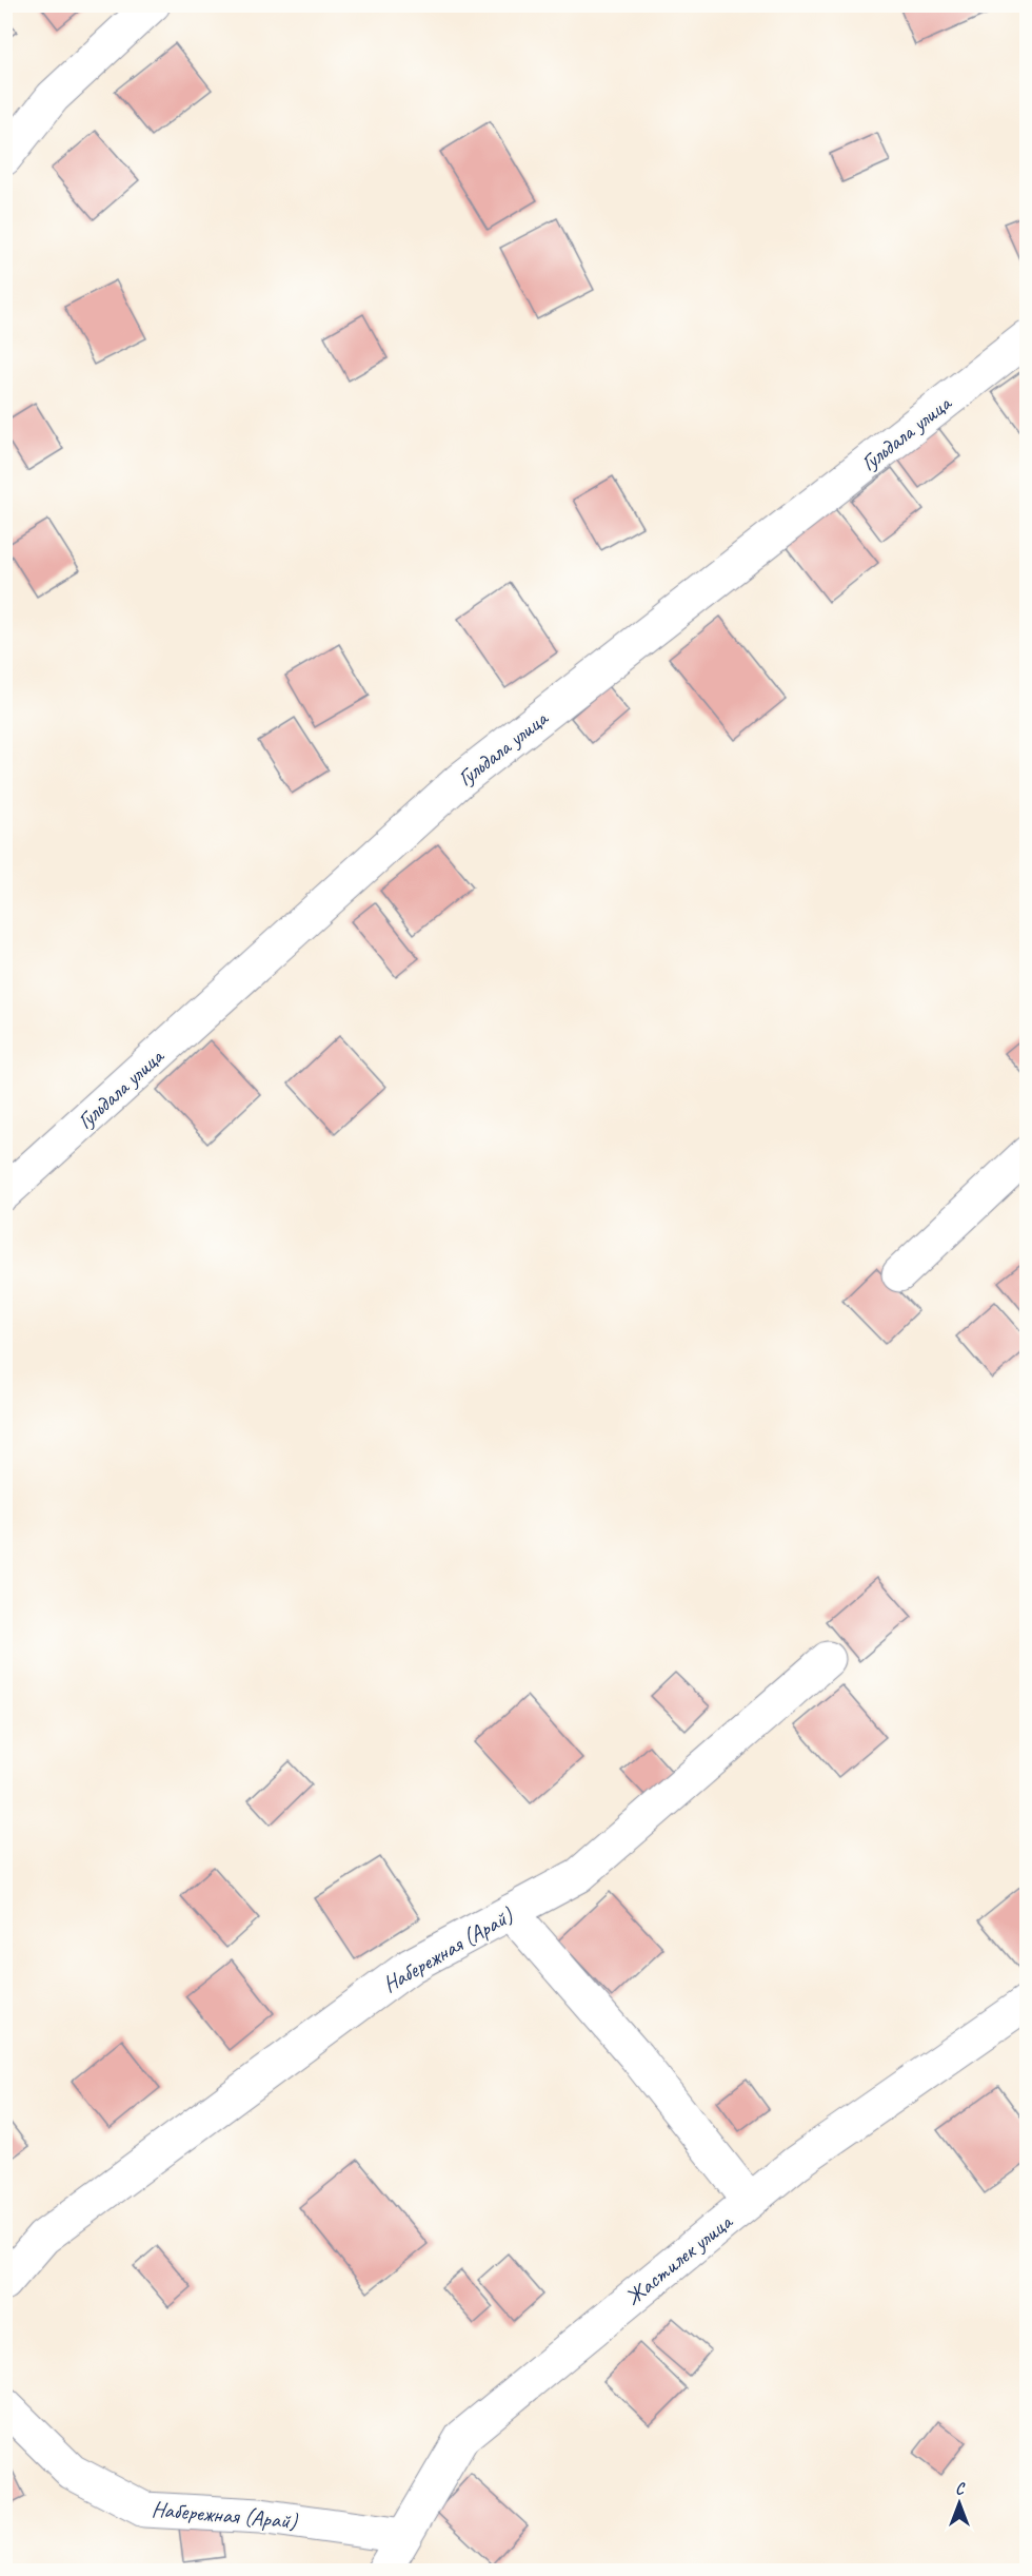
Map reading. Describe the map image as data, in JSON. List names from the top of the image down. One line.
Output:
{"streets":{"street":["Гульдала улица","Набережная (Арай)","Жастилек улица"]},"crossings":[["Набережная (Арай)","Жастилек улица"]],"north":"top"}
